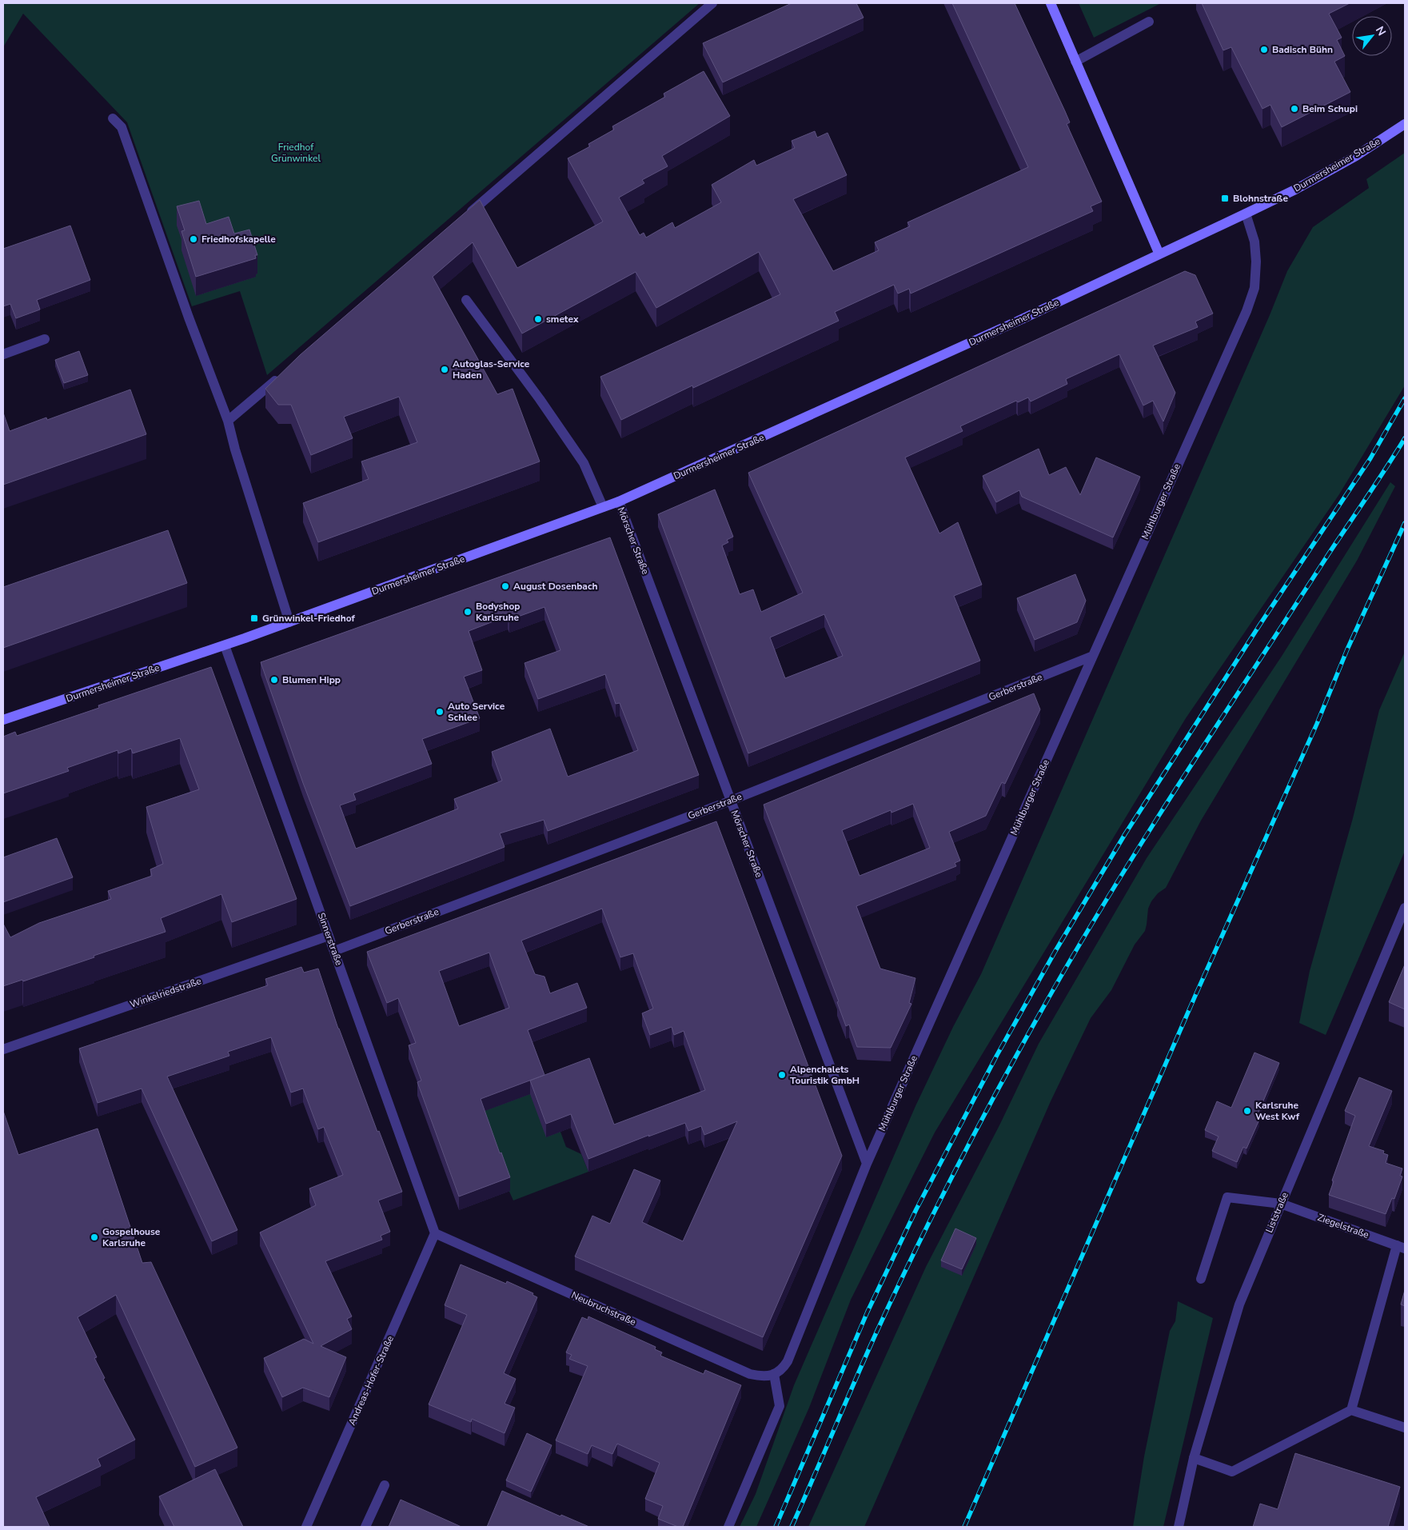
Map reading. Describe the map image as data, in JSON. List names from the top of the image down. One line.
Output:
{"streets":{"street":["Durmersheimer Straße","Mühlburger Straße","Mörscher Straße","Gerberstraße","Sinnerstraße","Winkelriedstraße","Liststraße","Ziegelstraße","Neubruchstraße","Andreas-Hofer-Straße"]},"crossings":[["Durmersheimer Straße","Mühlburger Straße"],["Durmersheimer Straße","Mörscher Straße"],["Durmersheimer Straße","Sinnerstraße"],["Mühlburger Straße","Mörscher Straße"],["Mühlburger Straße","Gerberstraße"],["Mühlburger Straße","Neubruchstraße"],["Mörscher Straße","Gerberstraße"],["Gerberstraße","Sinnerstraße"],["Sinnerstraße","Winkelriedstraße"],["Sinnerstraße","Neubruchstraße"],["Sinnerstraße","Andreas-Hofer-Straße"],["Liststraße","Ziegelstraße"],["Neubruchstraße","Andreas-Hofer-Straße"]],"parks":["Friedhof Grünwinkel"],"places":{"other":["Badisch Bühn","Beim Schupi","Friedhofskapelle","smetex","Autoglas-Service Haden","August Dosenbach","Bodyshop Karlsruhe","Blumen Hipp","Auto Service Schlee","Alpenchalets Touristik GmbH","Karlsruhe West Kwf","Gospelhouse Karlsruhe"],"transit":["Blohnstraße","Grünwinkel-Friedhof"]},"north":"top right"}
